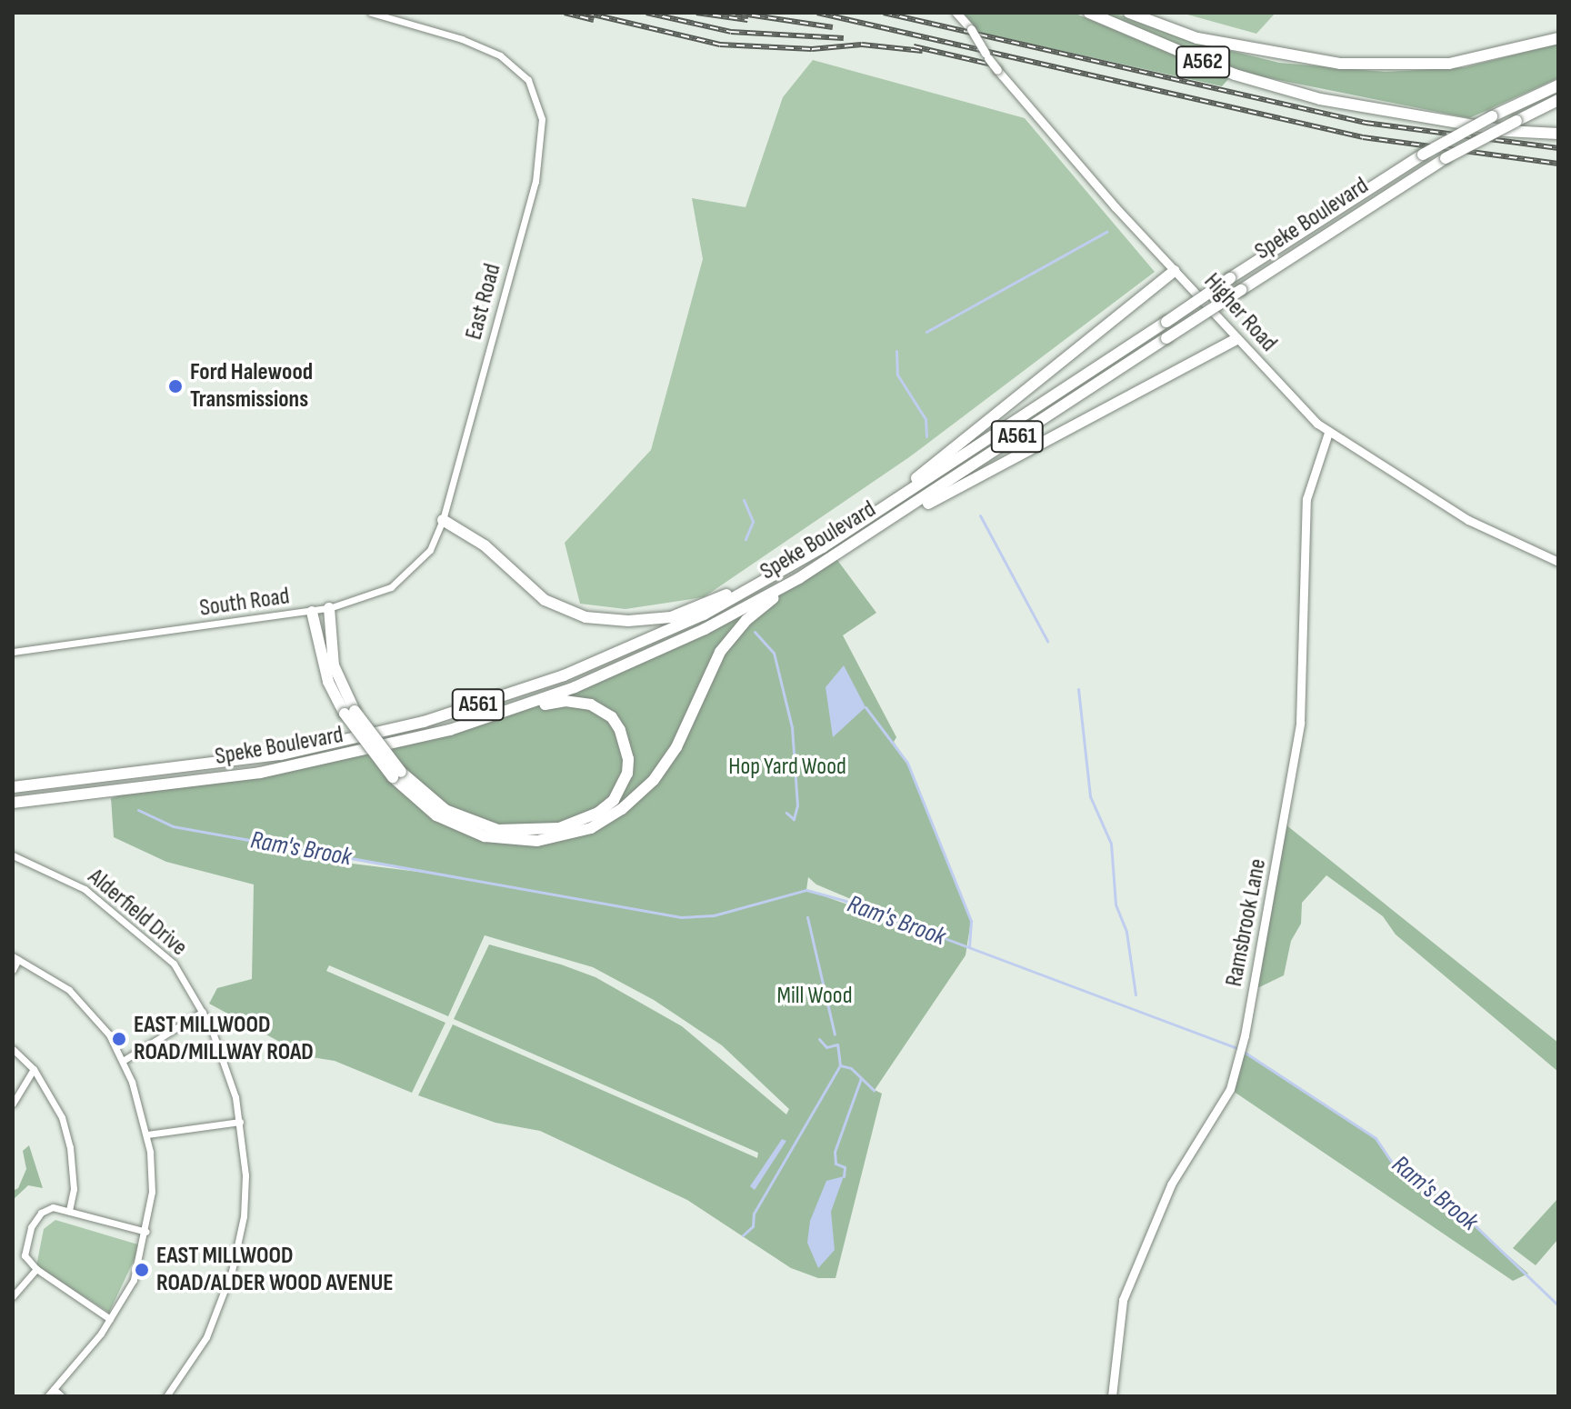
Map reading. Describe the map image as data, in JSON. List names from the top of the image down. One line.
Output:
{"streets":{"highway":["A562","Speke Boulevard","A561"],"street":["East Road","Higher Road","South Road","Alderfield Drive","Ramsbrook Lane"]},"crossings":[["East Road","South Road"],["Higher Road","Ramsbrook Lane"]],"water":["Ram's Brook"],"parks":["Hop Yard Wood","Mill Wood"],"places":["Ford Halewood Transmissions","EAST MILLWOOD ROAD/MILLWAY ROAD","EAST MILLWOOD ROAD/ALDER WOOD AVENUE"]}
